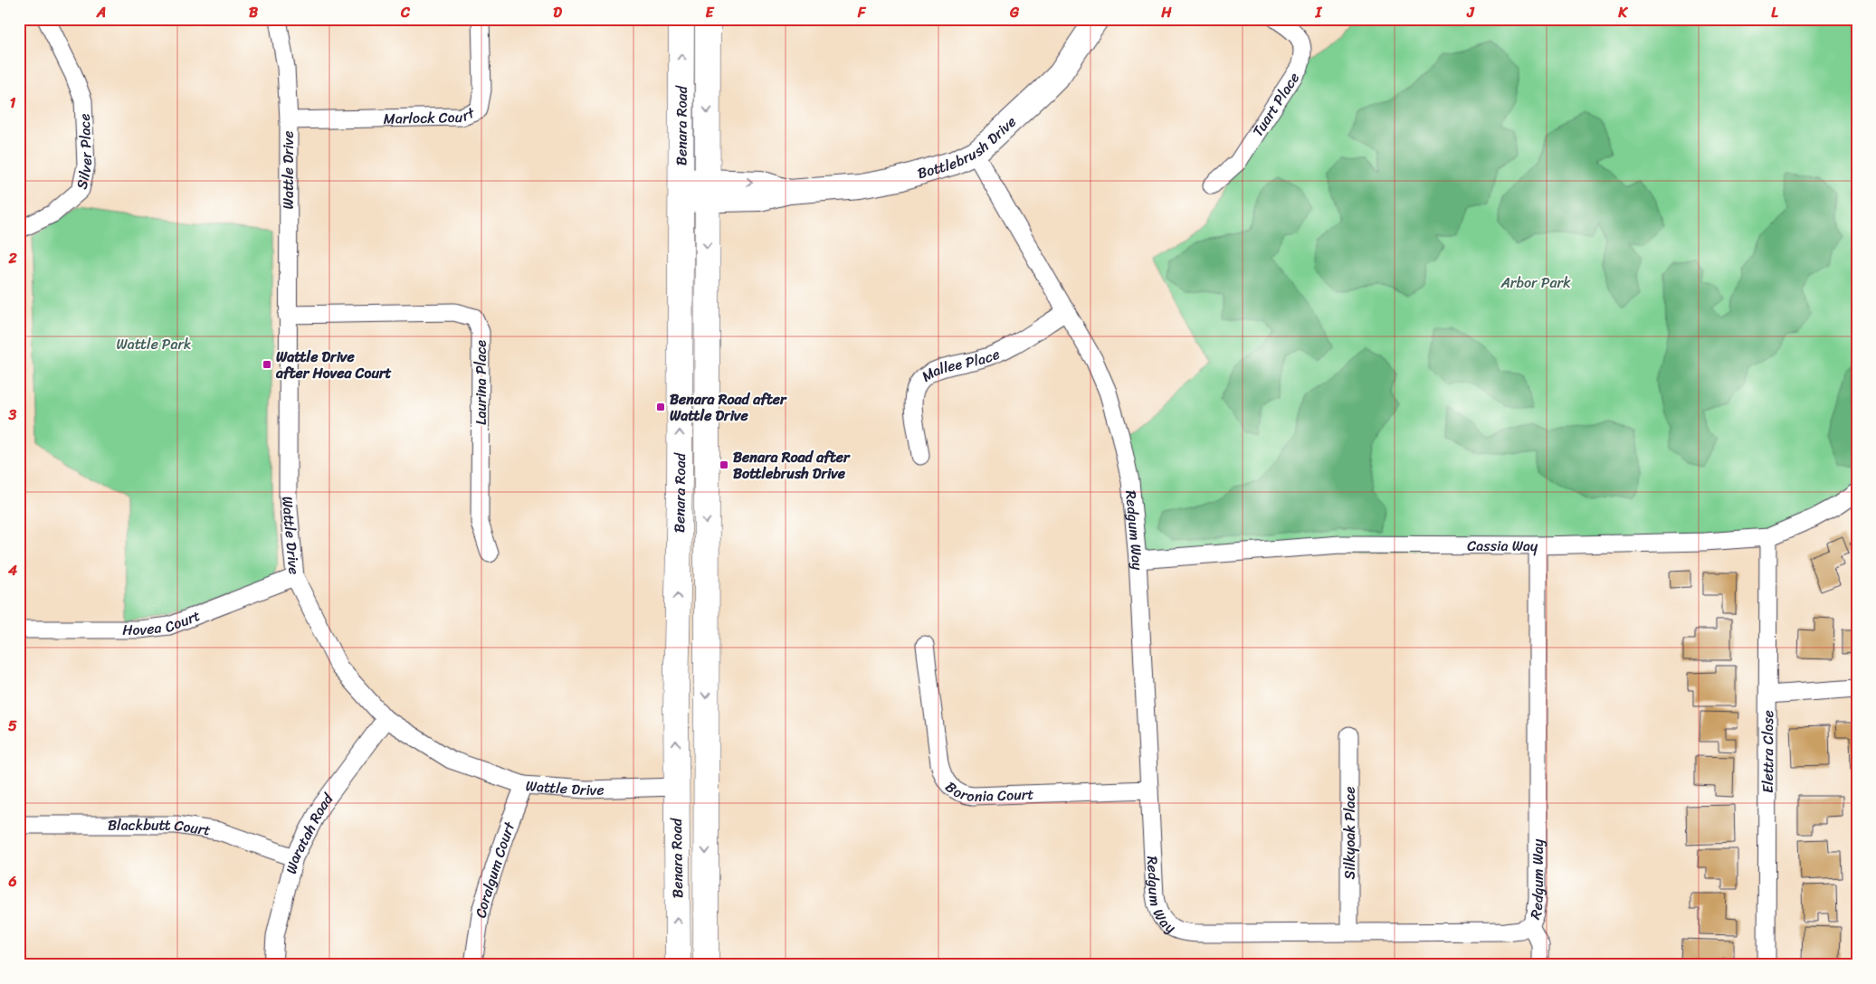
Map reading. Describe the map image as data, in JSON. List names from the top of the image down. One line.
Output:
{"streets":{"main road":["Benara Road"],"street":["Tuart Place","Marlock Court","Bottlebrush Drive","Silver Place","Wattle Drive","Mallee Place","Laurina Place","Redgum Way","Cassia Way","Hovea Court","Elettra Close","Boronia Court","Blackbutt Court","Silkyoak Place","Waratah Road","Coralgum Court"]},"crossings":[["Marlock Court","Wattle Drive"],["Benara Road","Bottlebrush Drive"],["Benara Road","Wattle Drive"],["Bottlebrush Drive","Redgum Way"],["Wattle Drive","Laurina Place"],["Wattle Drive","Hovea Court"],["Wattle Drive","Waratah Road"],["Wattle Drive","Coralgum Court"],["Mallee Place","Redgum Way"],["Redgum Way","Cassia Way"],["Redgum Way","Boronia Court"],["Redgum Way","Silkyoak Place"],["Cassia Way","Elettra Close"],["Blackbutt Court","Waratah Road"]],"parks":["Arbor Park","Wattle Park"],"places":{"transit":["Wattle Drive after Hovea Court","Benara Road after Wattle Drive","Benara Road after Bottlebrush Drive"]},"grid":{"columns":["A","B","C","D","E","F","G","H","I","J","K","L"],"rows":["1","2","3","4","5","6"]}}
